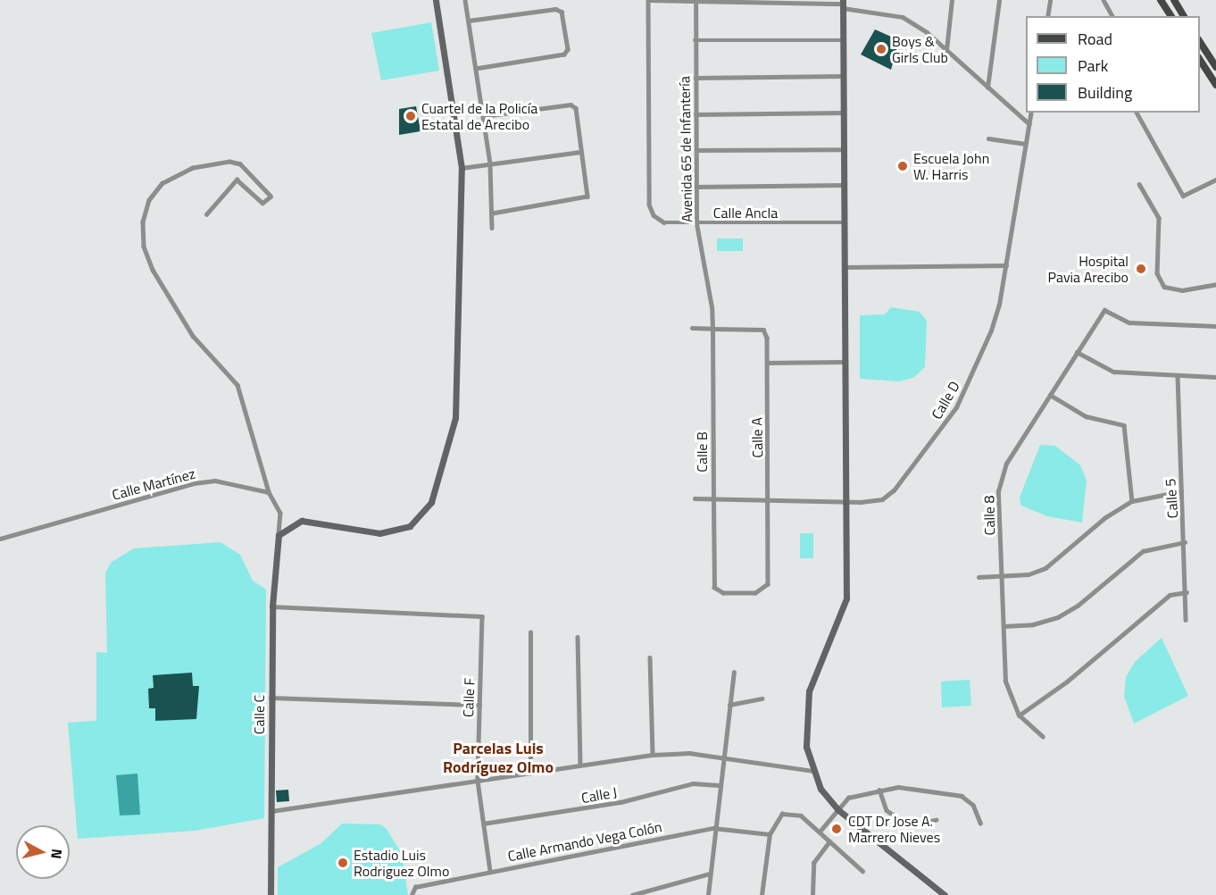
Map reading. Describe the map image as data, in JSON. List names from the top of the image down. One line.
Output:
{"streets":{"street":["Avenida 65 de Infantería","Calle Ancla","Calle D","Calle A","Calle B","Calle Martínez","Calle 5","Calle 8","Calle F","Calle C","Calle J","Calle Armando Vega Colón"]},"crossings":[["Avenida 65 de Infantería","Calle Ancla"],["Avenida 65 de Infantería","Calle A"],["Avenida 65 de Infantería","Calle B"],["Calle D","Calle A"],["Calle D","Calle B"],["Calle A","Calle B"],["Calle F","Calle C"],["Calle F","Calle J"],["Calle F","Calle Armando Vega Colón"]],"districts":["Parcelas Luis Rodríguez Olmo"],"places":["Boys & Girls Club","Cuartel de la Policía Estatal de Arecibo","Escuela John W. Harris","Hospital Pavia Arecibo","CDT Dr Jose A. Marrero Nieves","Estadio Luis Rodriguez Olmo"],"legend":["Road","Park","Building"],"north":"right"}
